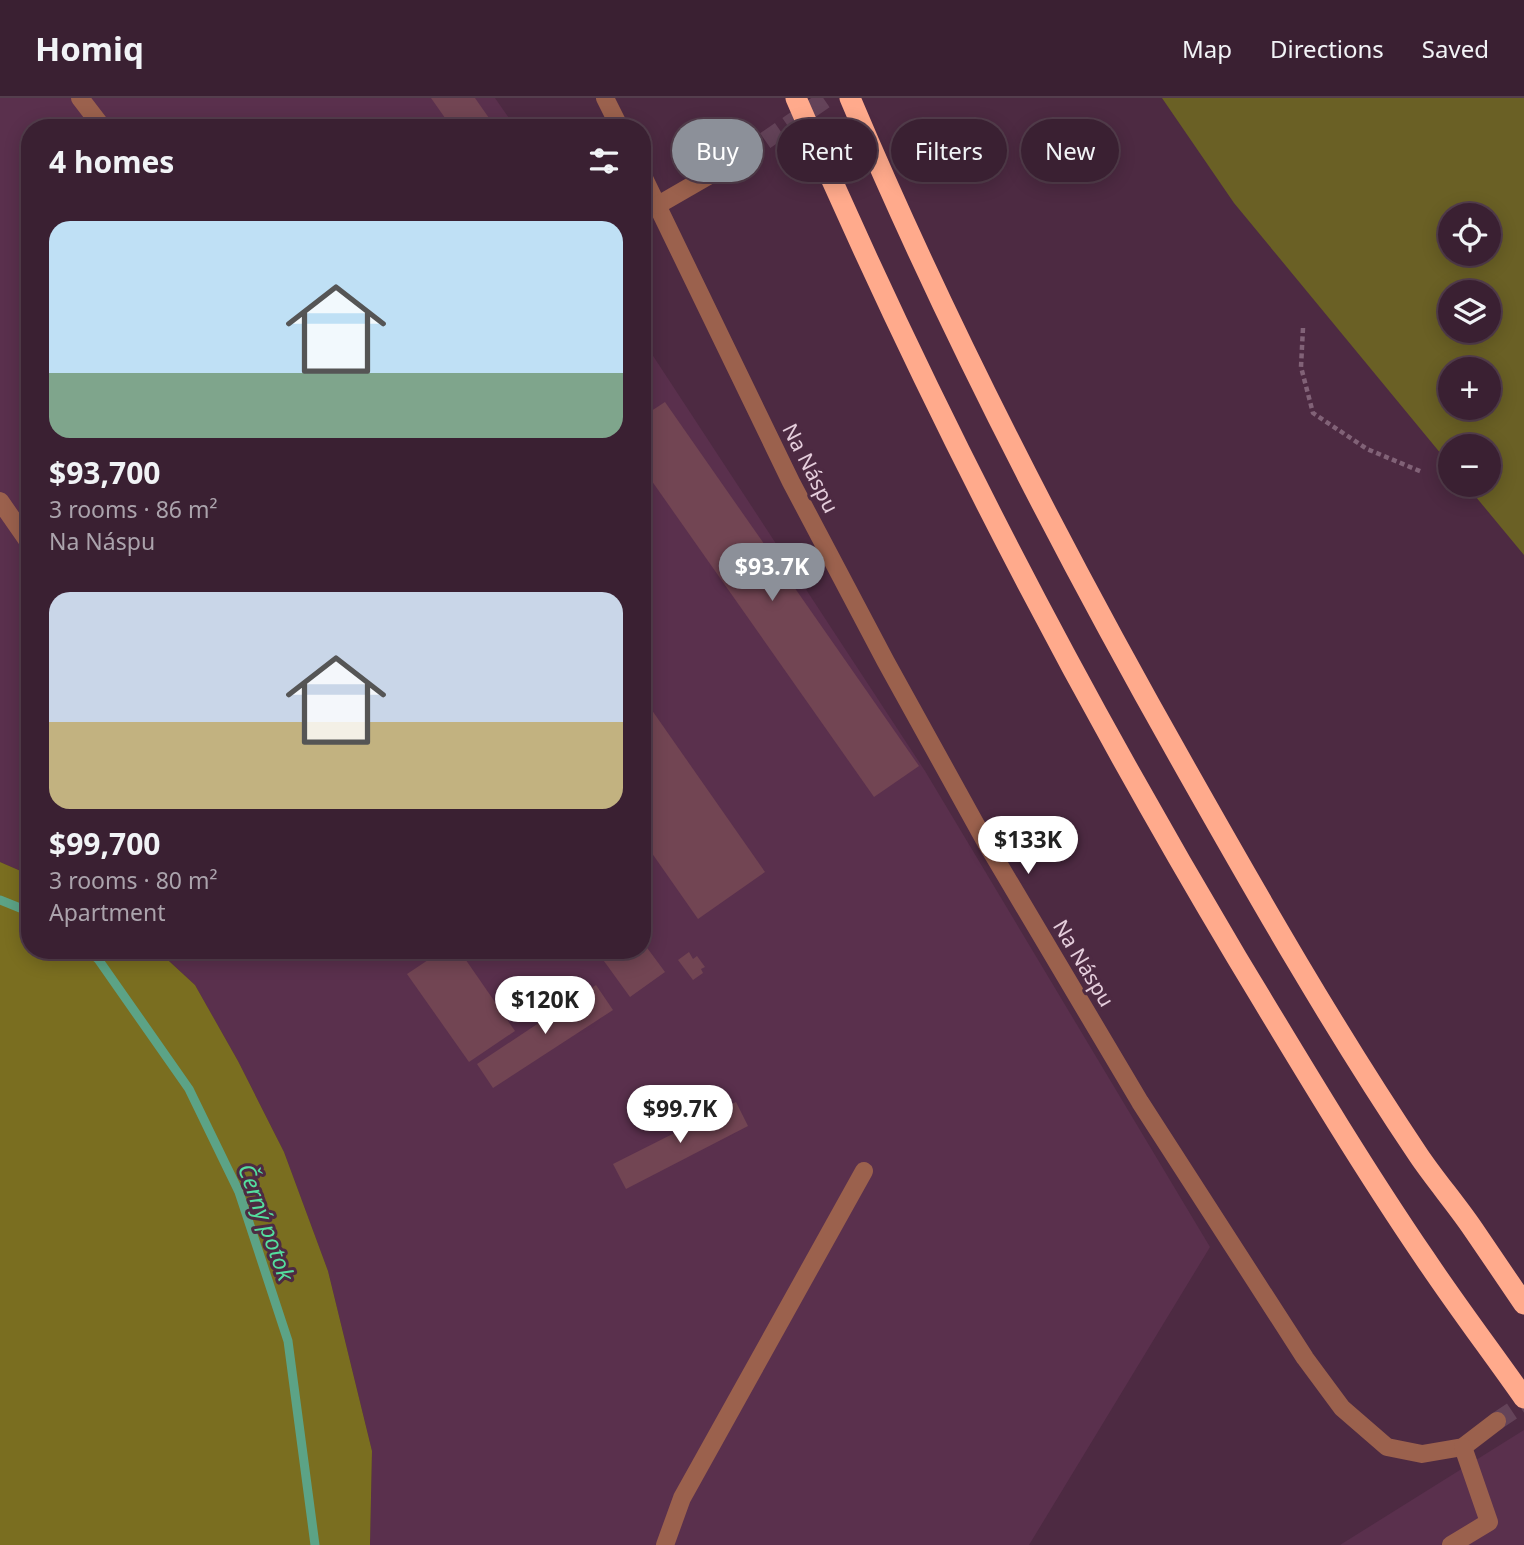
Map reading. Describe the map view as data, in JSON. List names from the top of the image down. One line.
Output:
{"streets":{"street":["Na Náspu"]},"water":["Černý potok"],"page":{"header":"Homiq","nav":["Map","Directions","Saved"],"chip":["Buy","Rent","Filters","New"],"heading":"4 homes","map_buttons":["+","−"],"list":[{"name":"$93,700","note":"3 rooms · 86 m² · Na Náspu"},{"name":"$99,700","note":"3 rooms · 80 m² · Apartment"}],"price":["$93.7K","$133K","$120K","$99.7K"]}}
